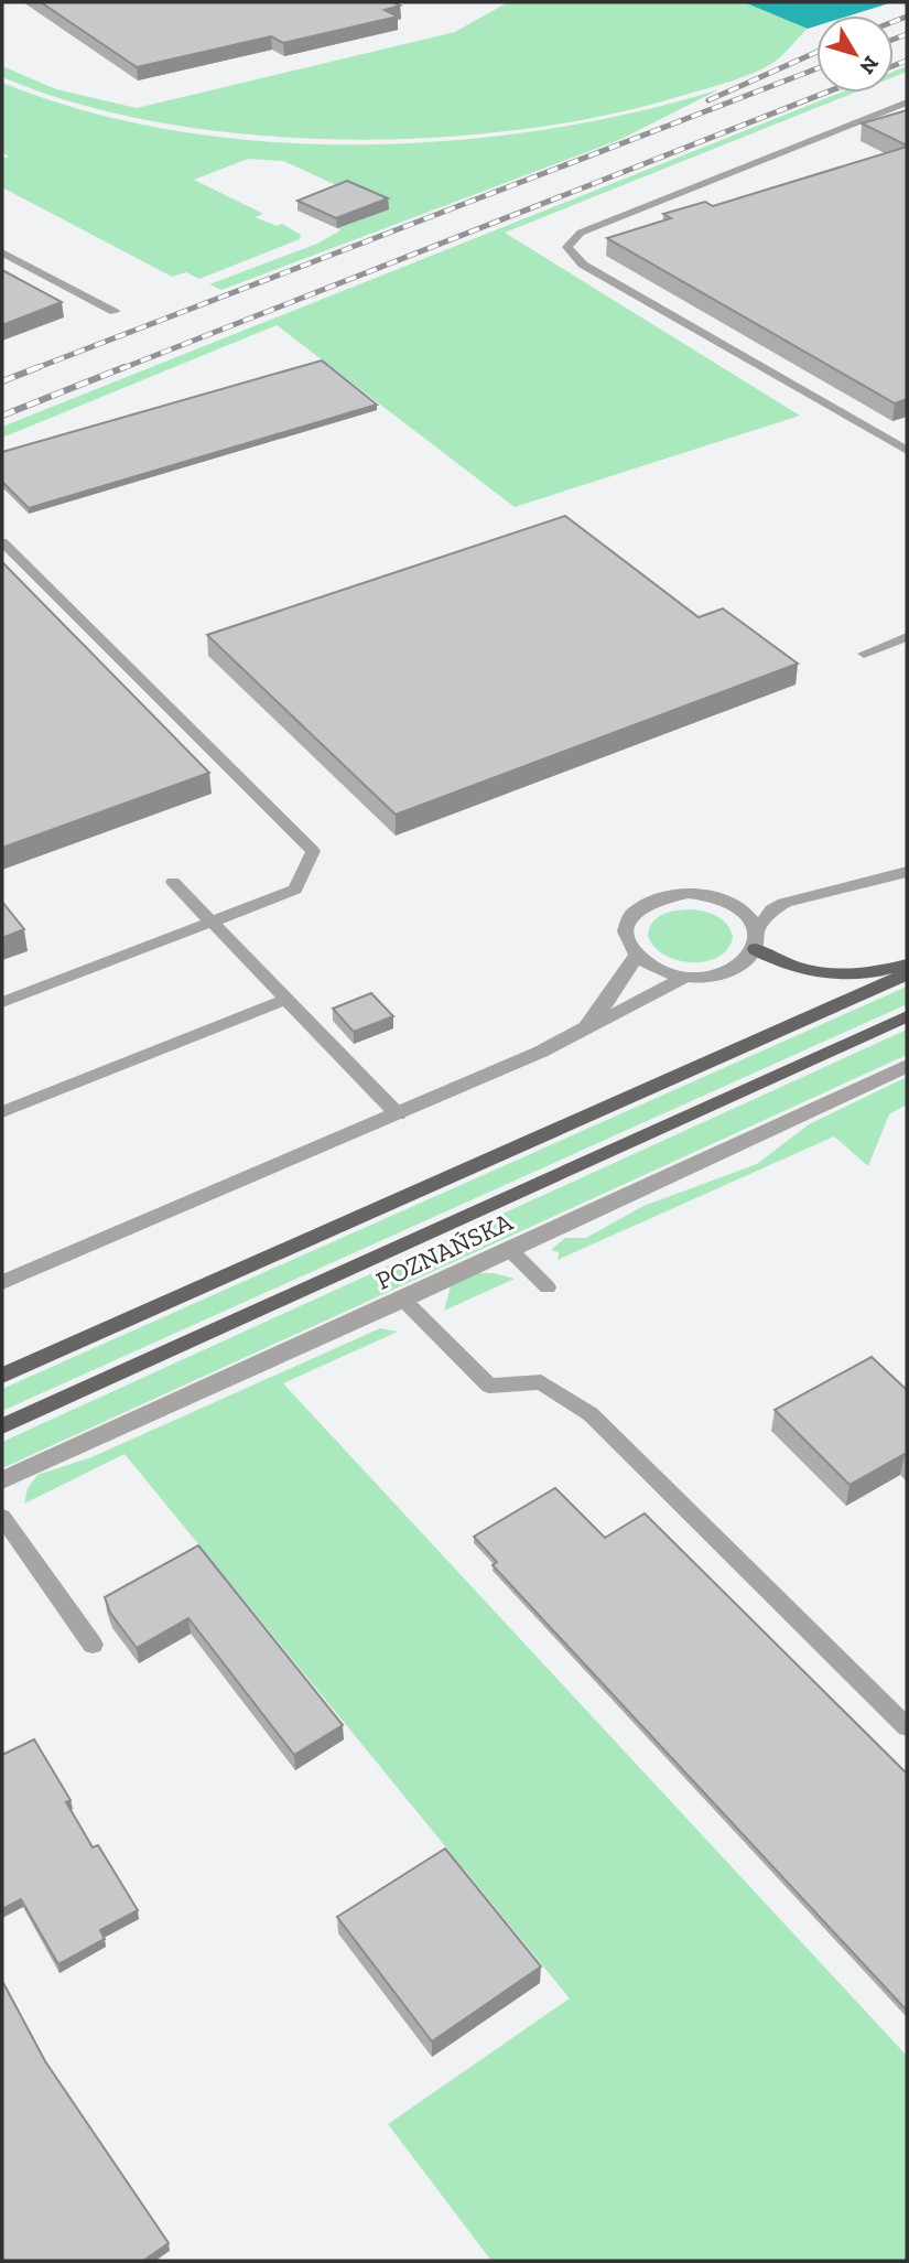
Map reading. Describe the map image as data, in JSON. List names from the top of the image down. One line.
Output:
{"streets":{"main road":["POZNAŃSKA"]},"north":"bottom right"}
